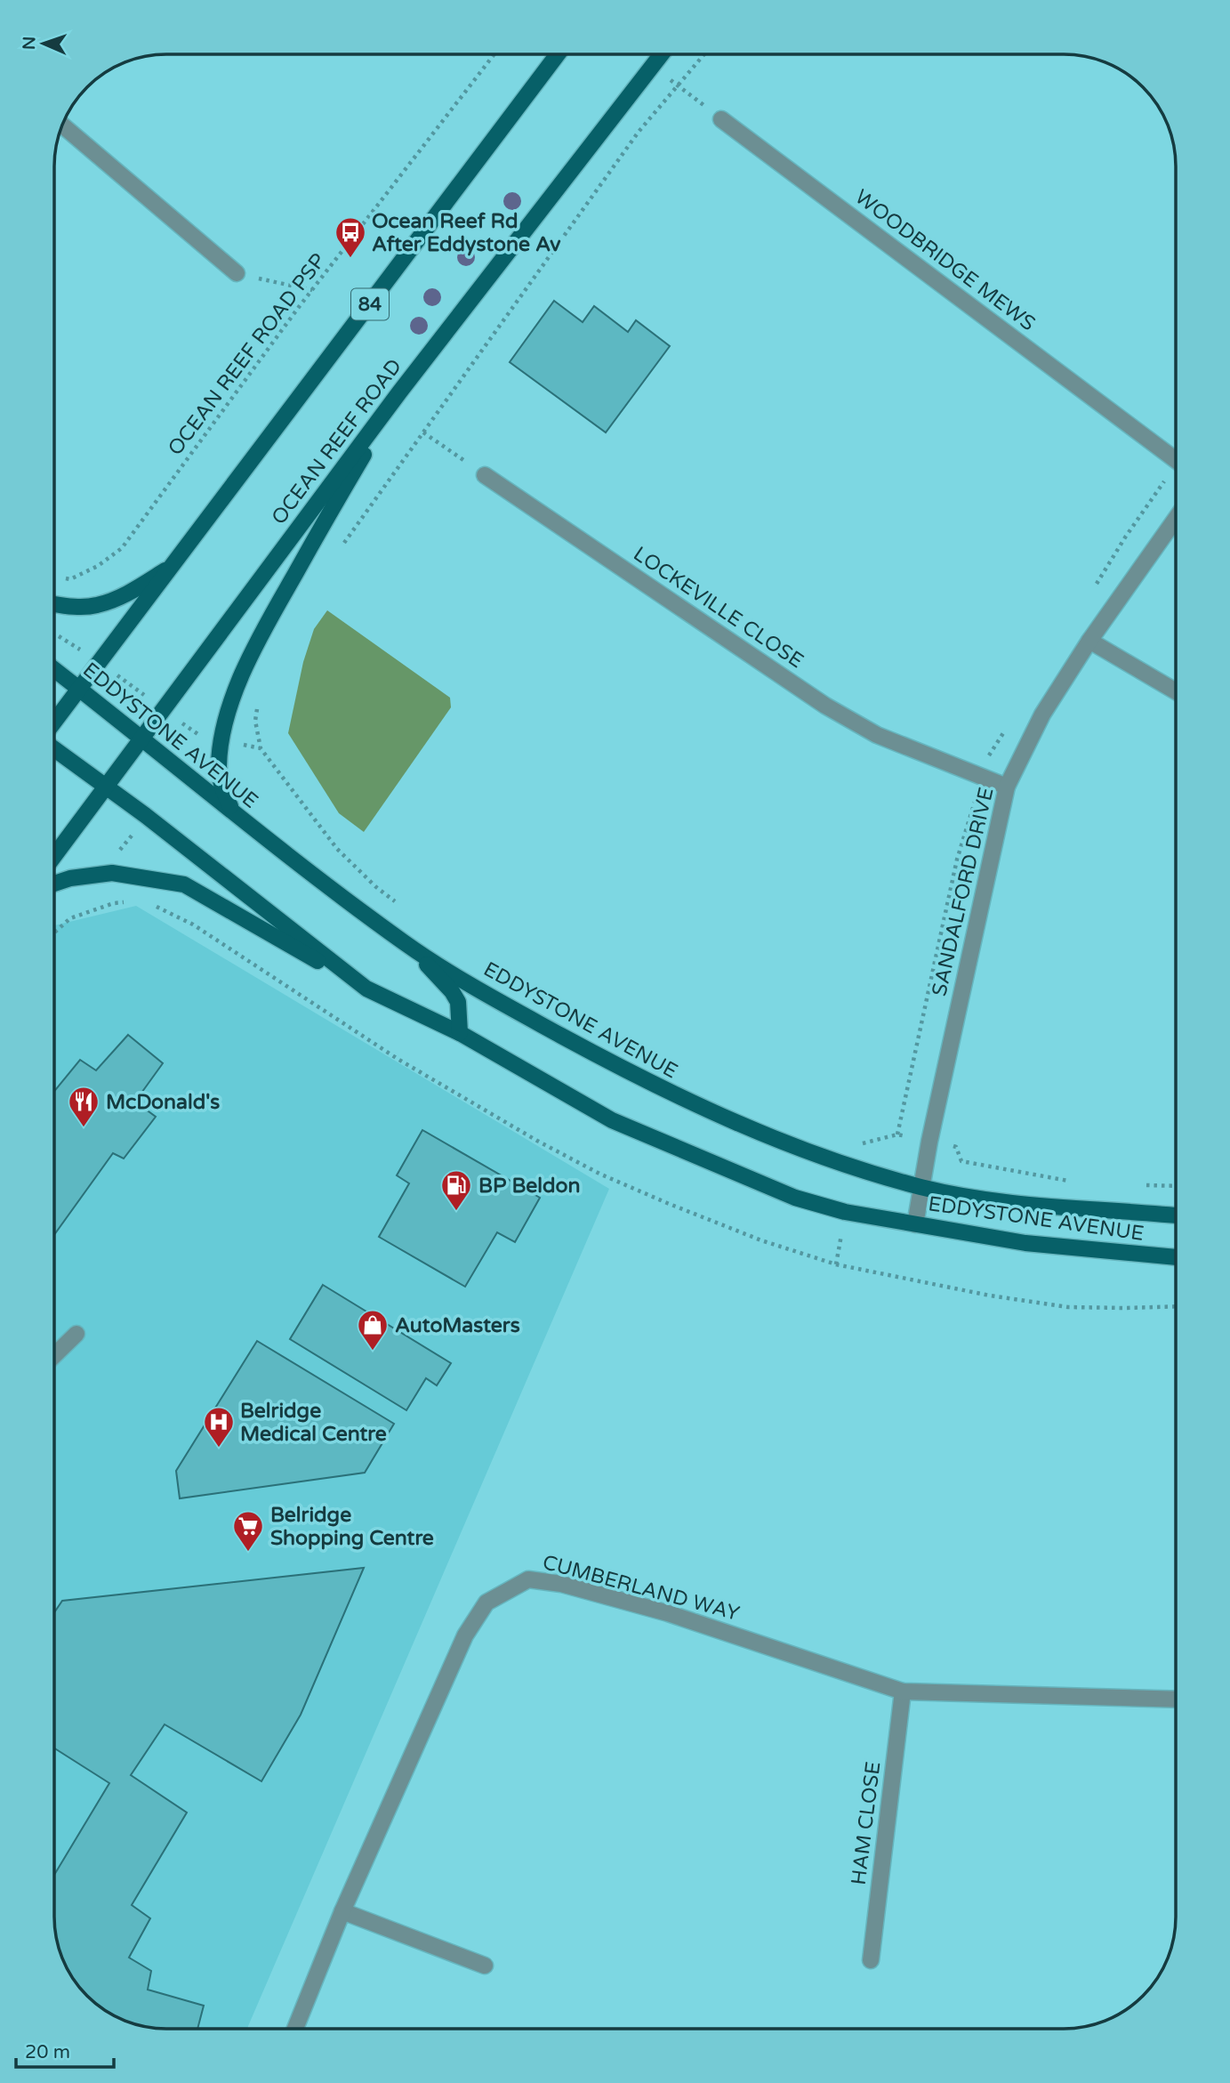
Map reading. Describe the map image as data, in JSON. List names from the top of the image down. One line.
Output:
{"streets":{"main road":["84","OCEAN REEF ROAD","EDDYSTONE AVENUE"],"street":["WOODBRIDGE MEWS","LOCKEVILLE CLOSE","SANDALFORD DRIVE","CUMBERLAND WAY","HAM CLOSE"],"path":["OCEAN REEF ROAD PSP"]},"crossings":[["84","EDDYSTONE AVENUE"],["OCEAN REEF ROAD","EDDYSTONE AVENUE"],["LOCKEVILLE CLOSE","SANDALFORD DRIVE"],["EDDYSTONE AVENUE","SANDALFORD DRIVE"],["CUMBERLAND WAY","HAM CLOSE"]],"places":{"bus stop":["Ocean Reef Rd After Eddystone Av"],"restaurant":["McDonald's"],"fuel station":["BP Beldon"],"shop":["AutoMasters"],"hospital":["Belridge Medical Centre"],"supermarket":["Belridge Shopping Centre"]},"scale_bar":"20 m","north":"left"}
